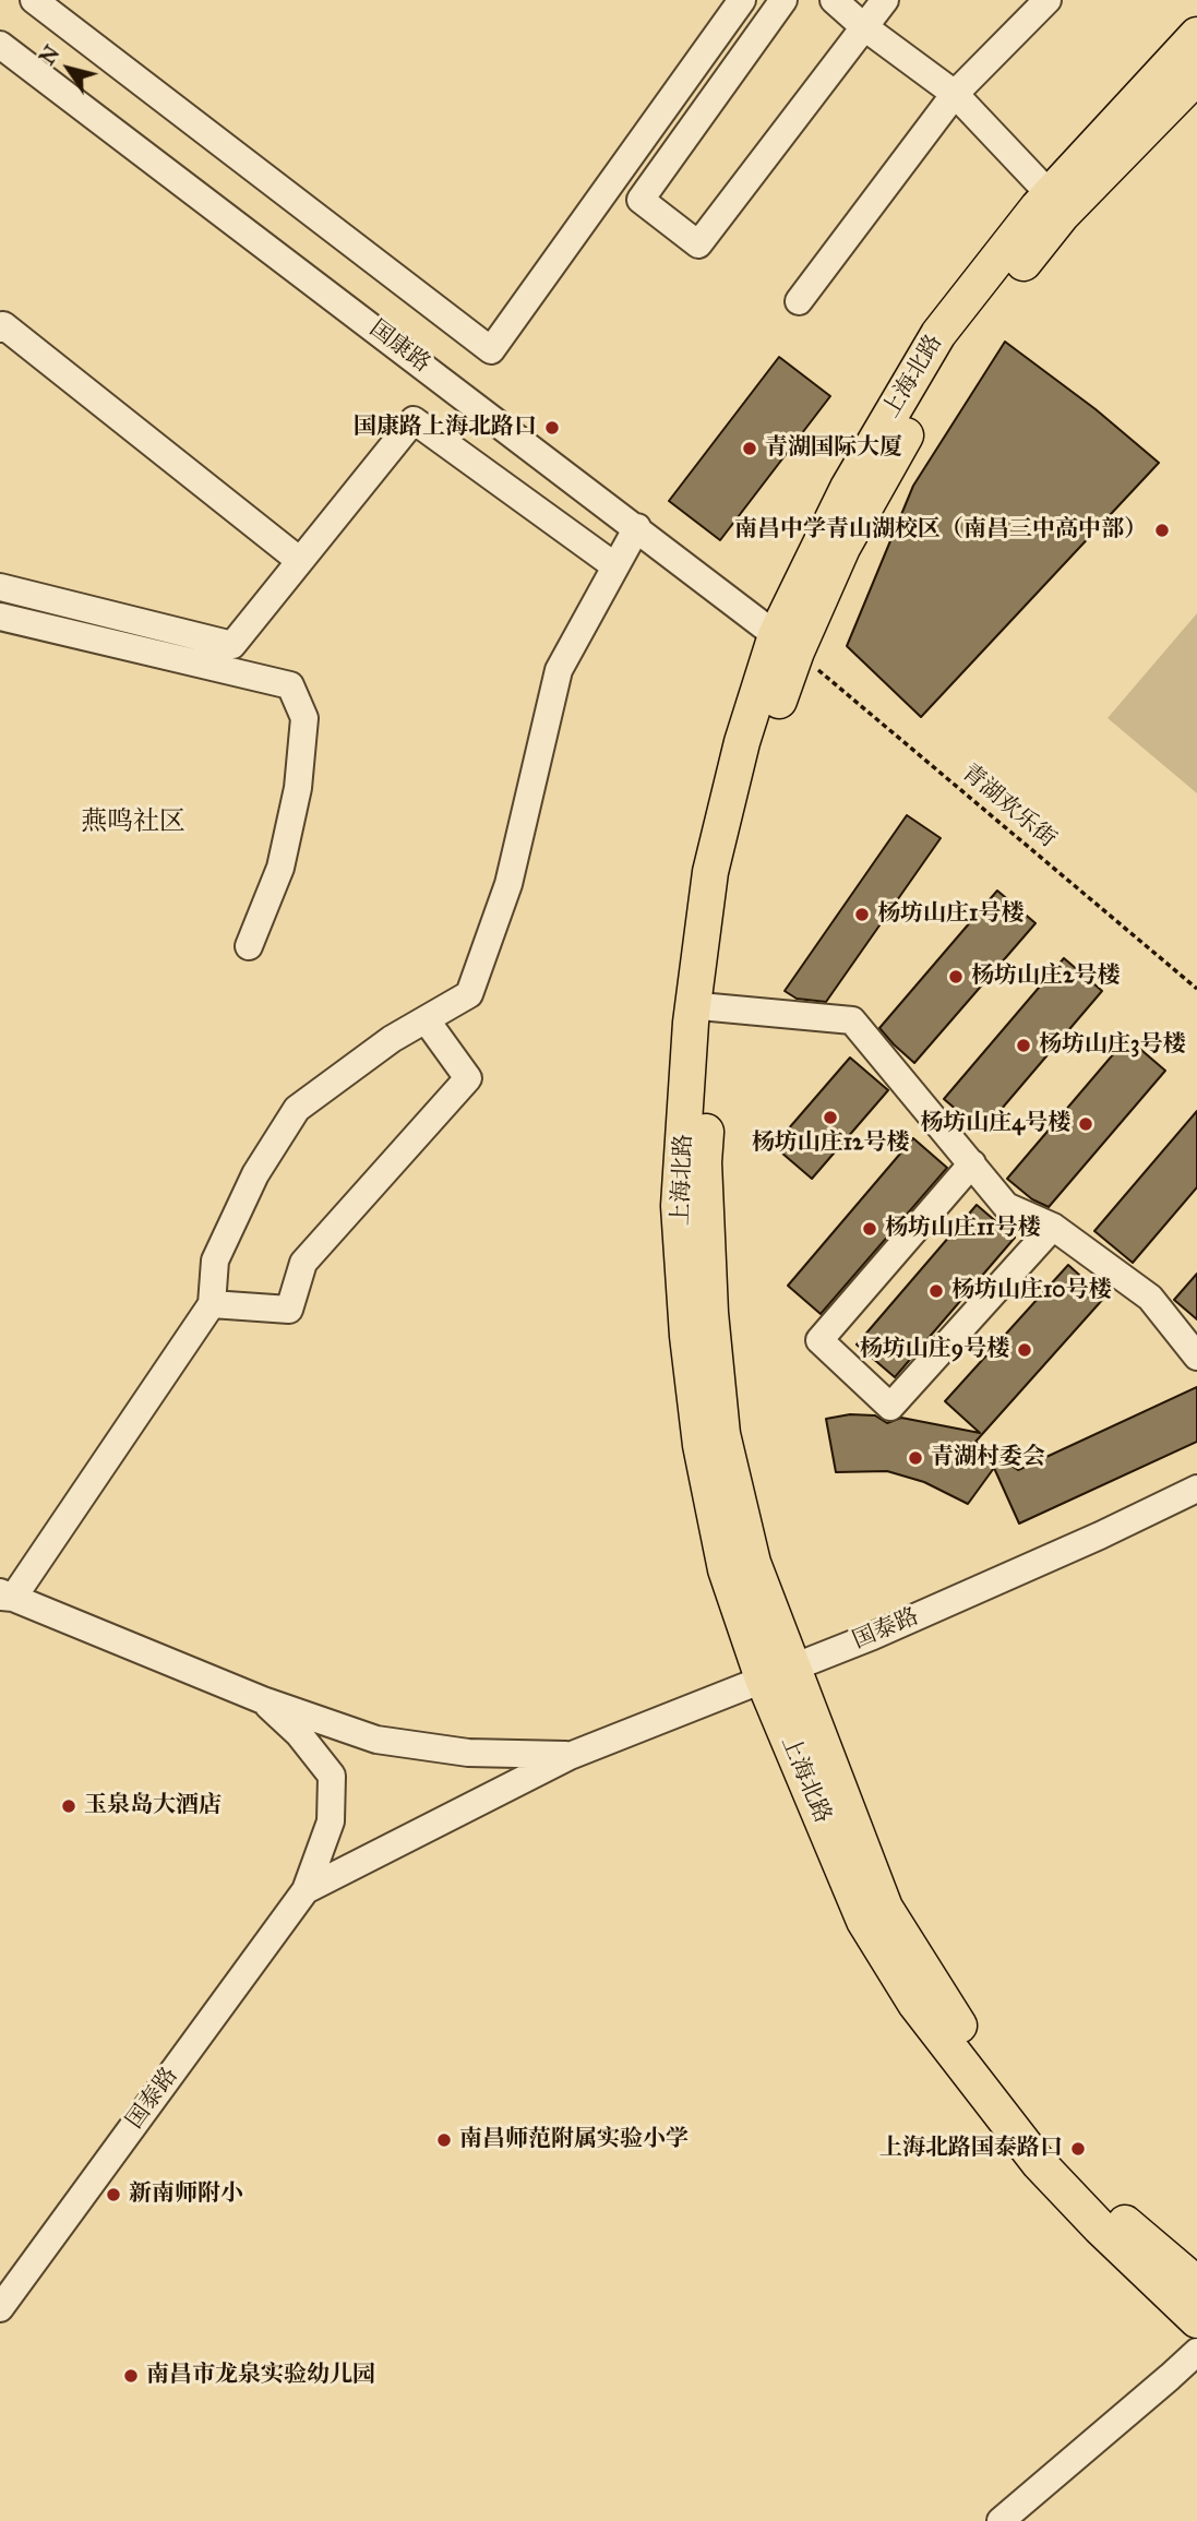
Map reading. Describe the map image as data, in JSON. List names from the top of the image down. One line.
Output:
{"streets":{"main road":["上海北路"],"street":["国康路","国泰路"],"path":["青湖欢乐街"]},"crossings":[["国康路","上海北路"],["国康路","青湖欢乐街"],["上海北路","青湖欢乐街"],["上海北路","国泰路"]],"districts":["燕鸣社区"],"places":["国康路上海北路口","青湖国际大厦","南昌中学青山湖校区（南昌三中高中部）","杨坊山庄1号楼","杨坊山庄2号楼","杨坊山庄3号楼","杨坊山庄12号楼","杨坊山庄4号楼","杨坊山庄11号楼","杨坊山庄10号楼","杨坊山庄9号楼","青湖村委会","玉泉岛大酒店","南昌师范附属实验小学","上海北路国泰路口","新南师附小","南昌市龙泉实验幼儿园"],"north":"top left"}
